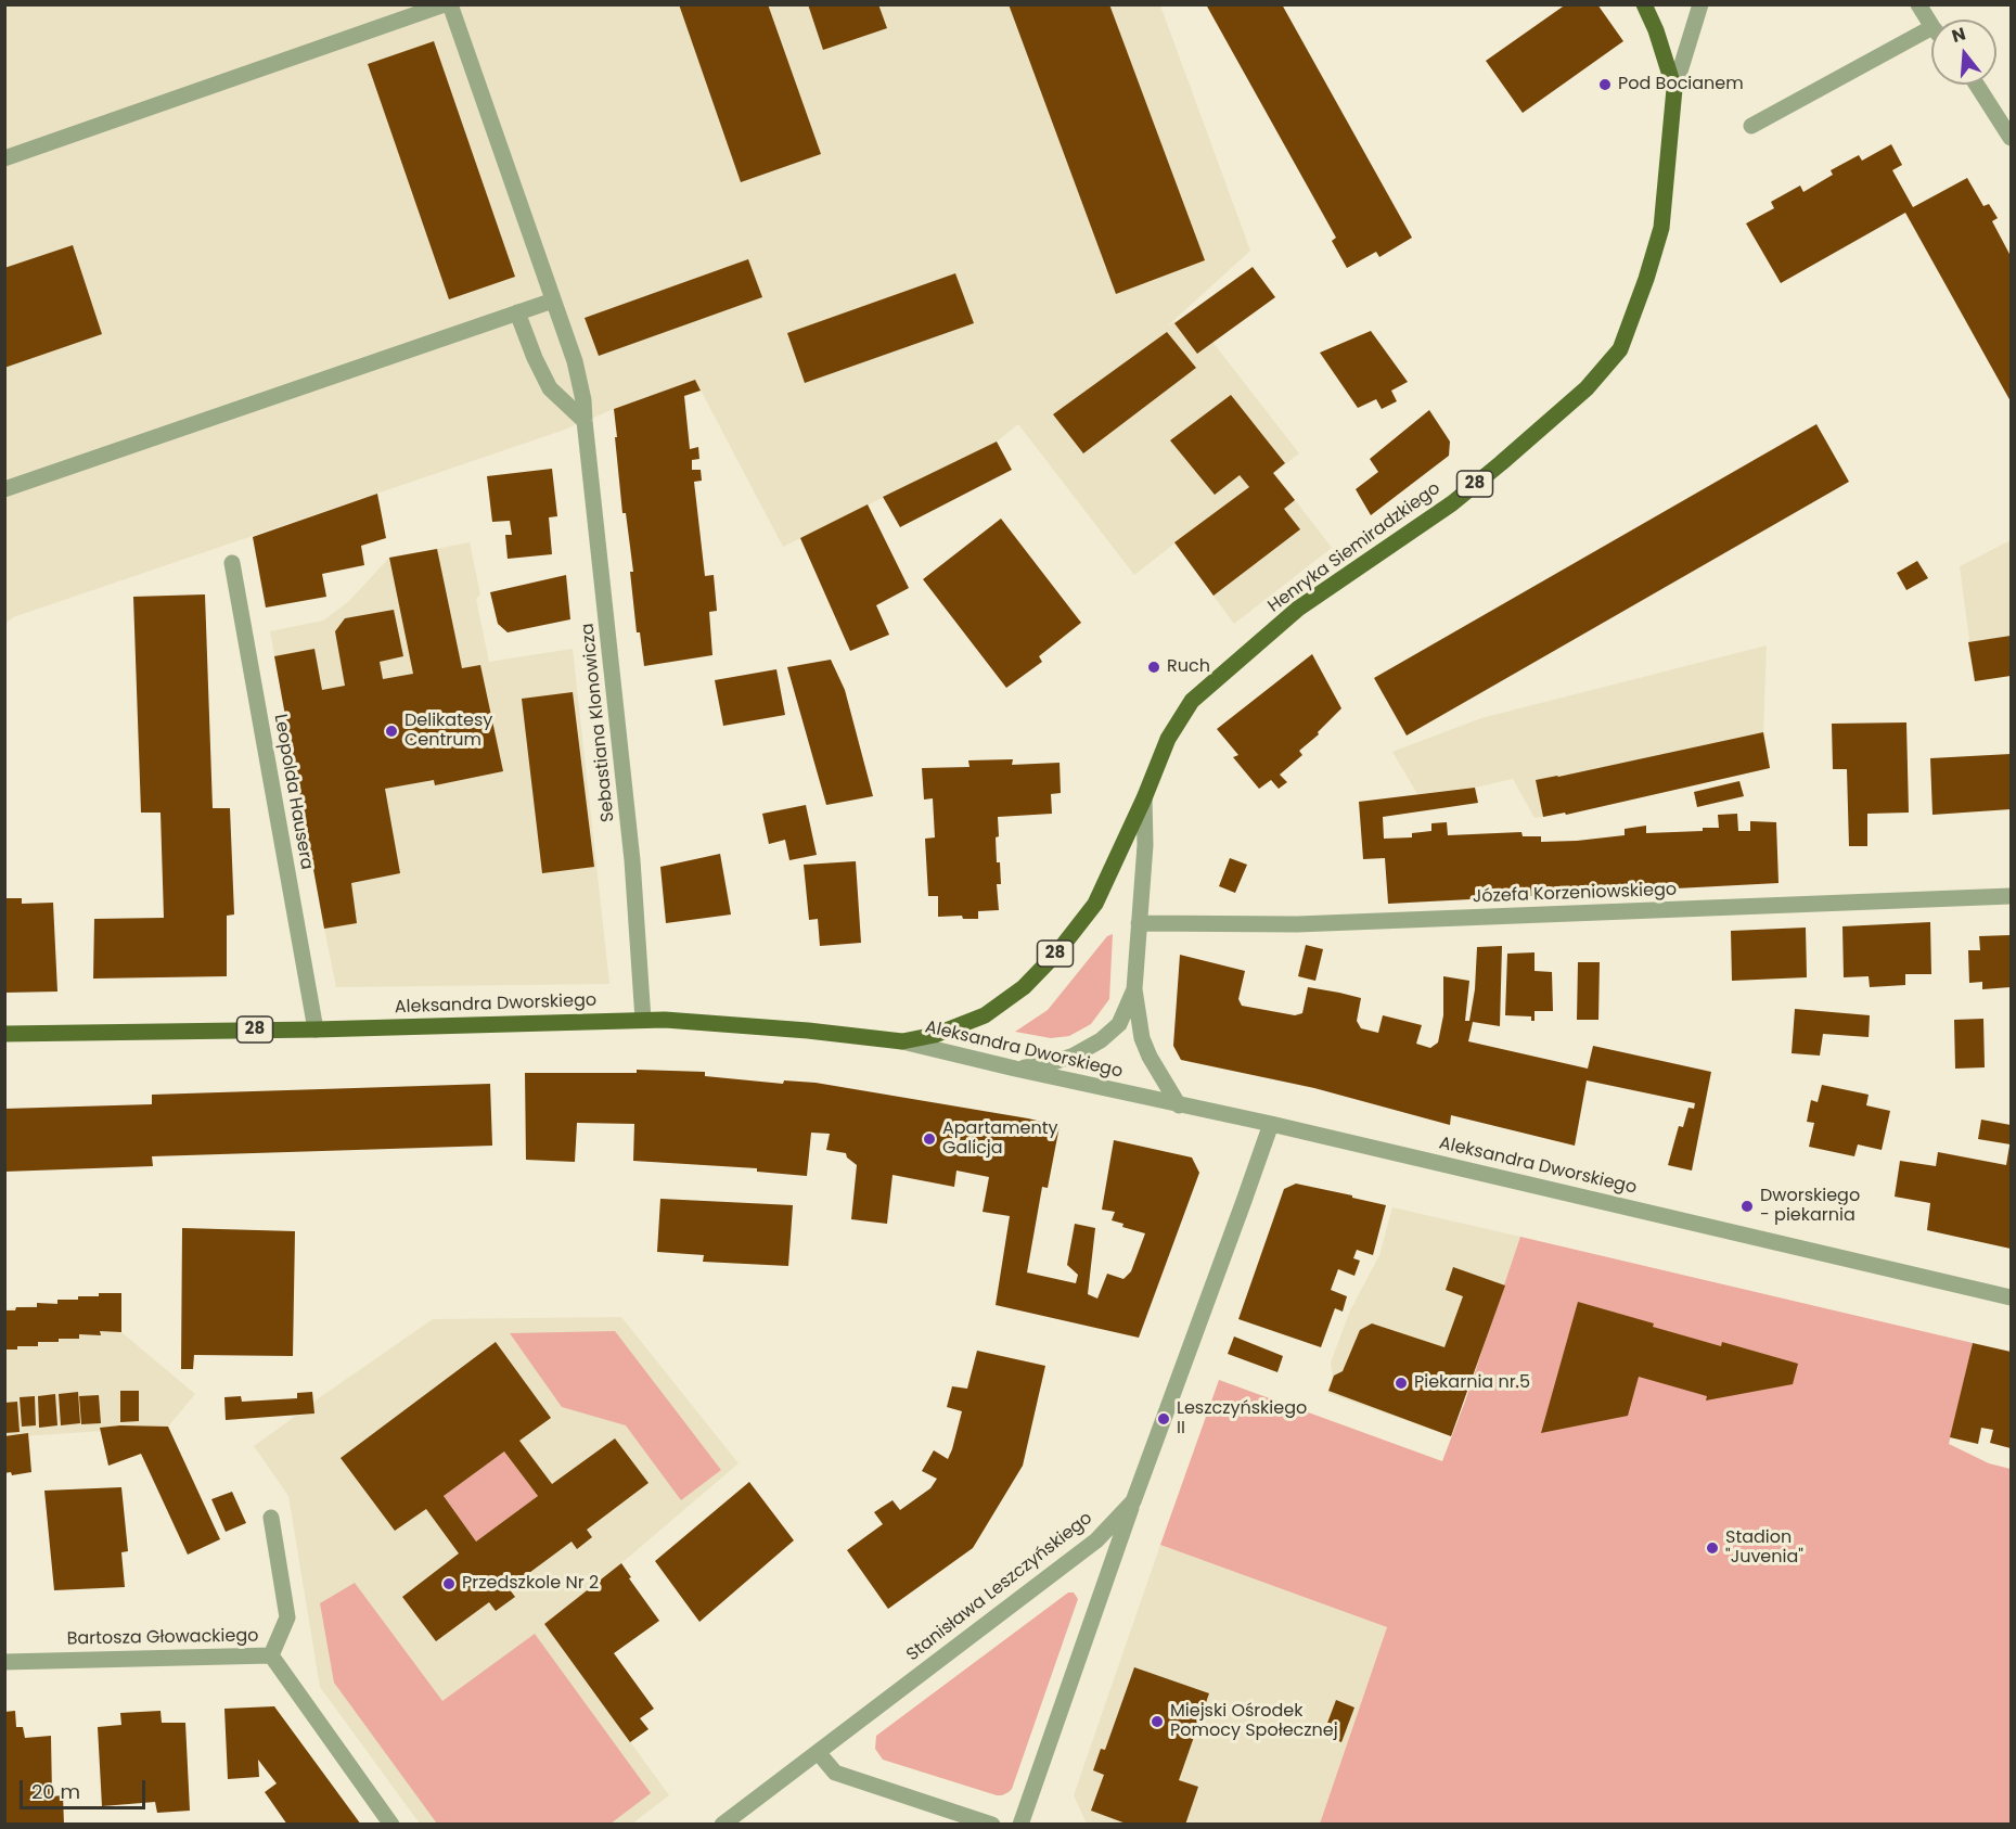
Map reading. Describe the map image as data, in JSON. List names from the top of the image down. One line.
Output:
{"streets":{"main road":["28","Henryka Siemiradzkiego","Aleksandra Dworskiego"],"street":["Sebastiana Klonowicza","Leopolda Hausera","Józefa Korzeniowskiego","Stanisława Leszczyńskiego","Bartosza Głowackiego"]},"crossings":[["Henryka Siemiradzkiego","Aleksandra Dworskiego"],["Sebastiana Klonowicza","Aleksandra Dworskiego"],["Leopolda Hausera","Aleksandra Dworskiego"],["Aleksandra Dworskiego","Stanisława Leszczyńskiego"]],"places":["Pod Bocianem","Ruch","Delikatesy Centrum","Apartamenty Galicja","Dworskiego - piekarnia","Piekarnia nr.5","Leszczyńskiego II","Stadion \"Juvenia\"","Przedszkole Nr 2","Miejski Ośrodek Pomocy Społecznej"],"scale_bar":"20 m","north":"top"}
